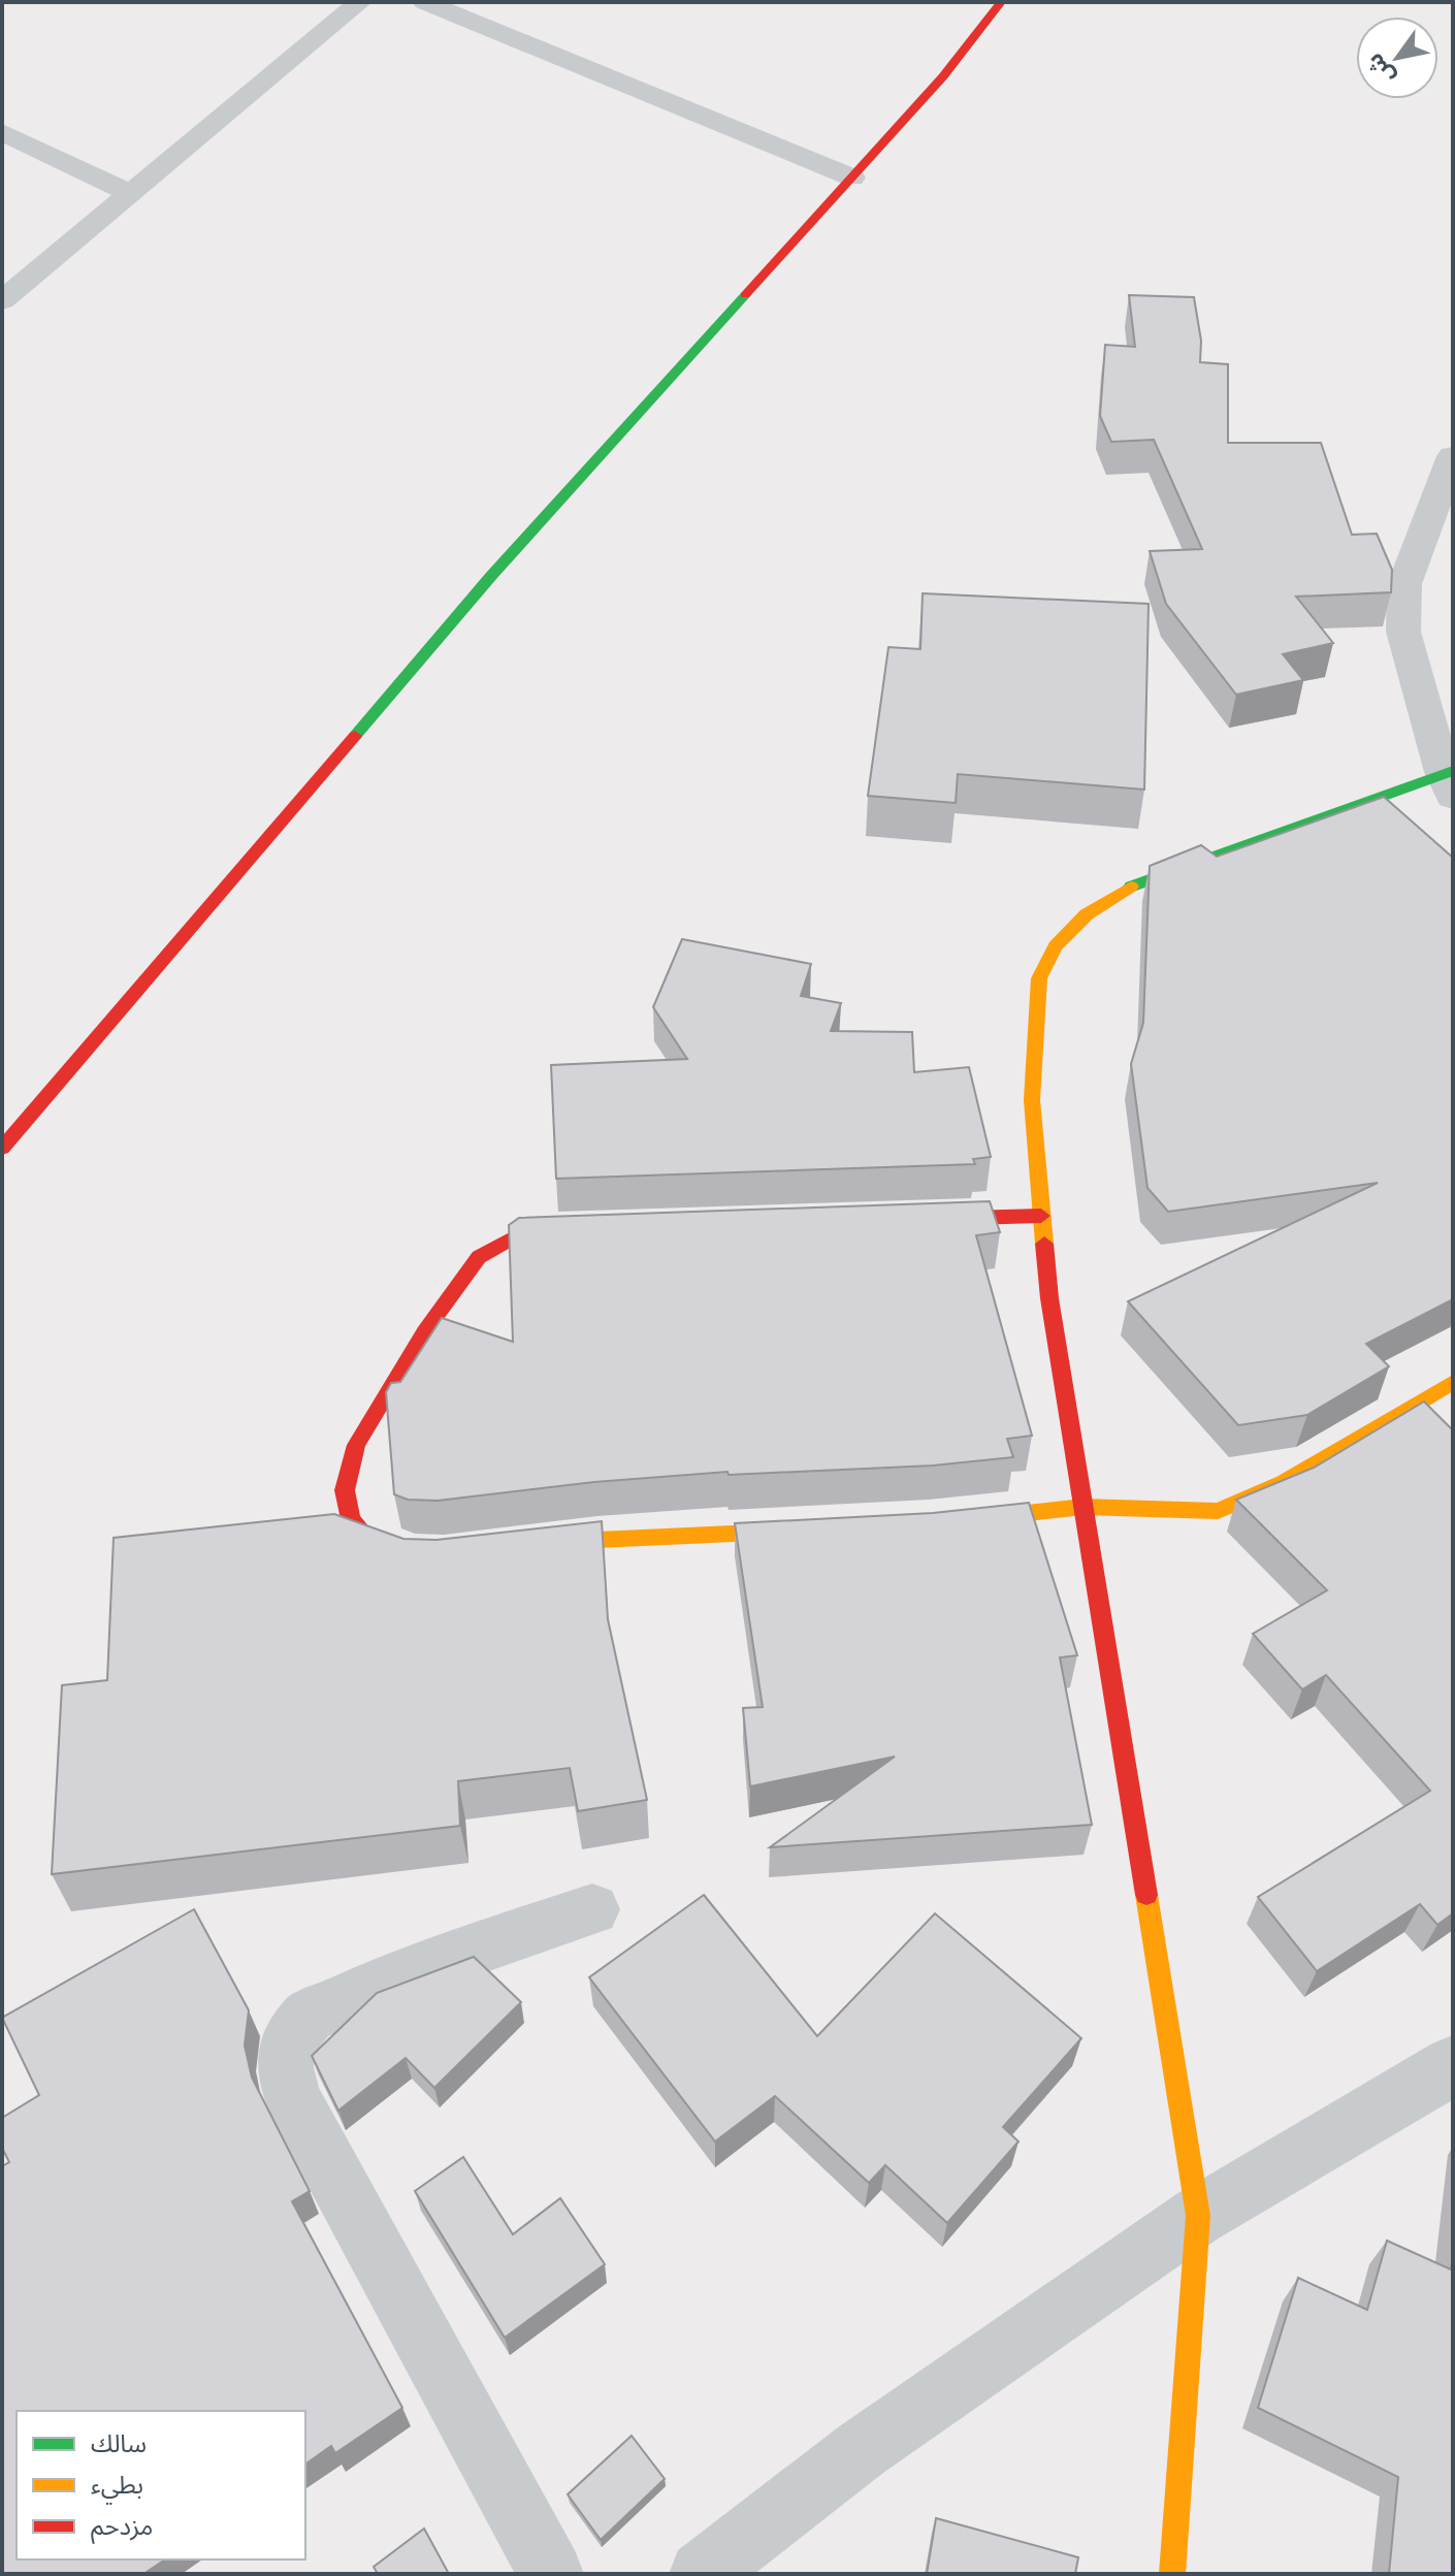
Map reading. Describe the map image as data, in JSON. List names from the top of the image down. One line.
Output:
{"legend":["سالك","بطيء","مزدحم"],"north":"bottom left"}
